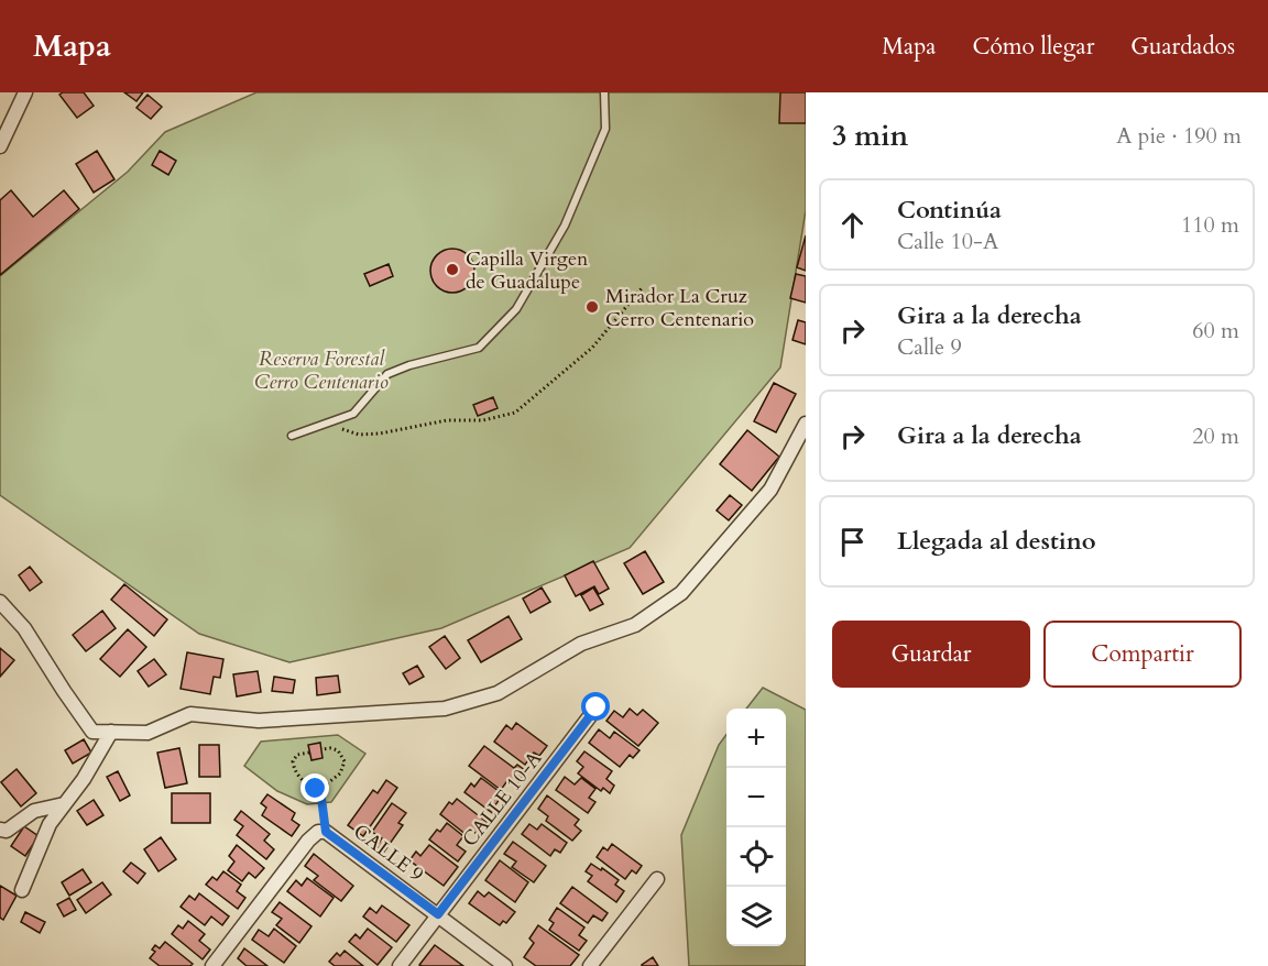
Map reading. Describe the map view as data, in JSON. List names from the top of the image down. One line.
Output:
{"streets":{"street":["CALLE 10-A","CALLE 9"]},"crossings":[["CALLE 10-A","CALLE 9"]],"parks":["Reserva Forestal Cerro Centenario"],"places":["Capilla Virgen de Guadalupe","Mirador La Cruz Cerro Centenario"],"page":{"header":"Mapa","nav":["Mapa","Cómo llegar","Guardados"],"heading":["3 min","A pie · 190 m"],"list":[["Continúa","Calle 10-A","110 m"],["Gira a la derecha","Calle 9","60 m"],["Gira a la derecha","20 m"],"Llegada al destino"],"buttons":["Guardar","Compartir"],"map_buttons":["+","−"]}}
